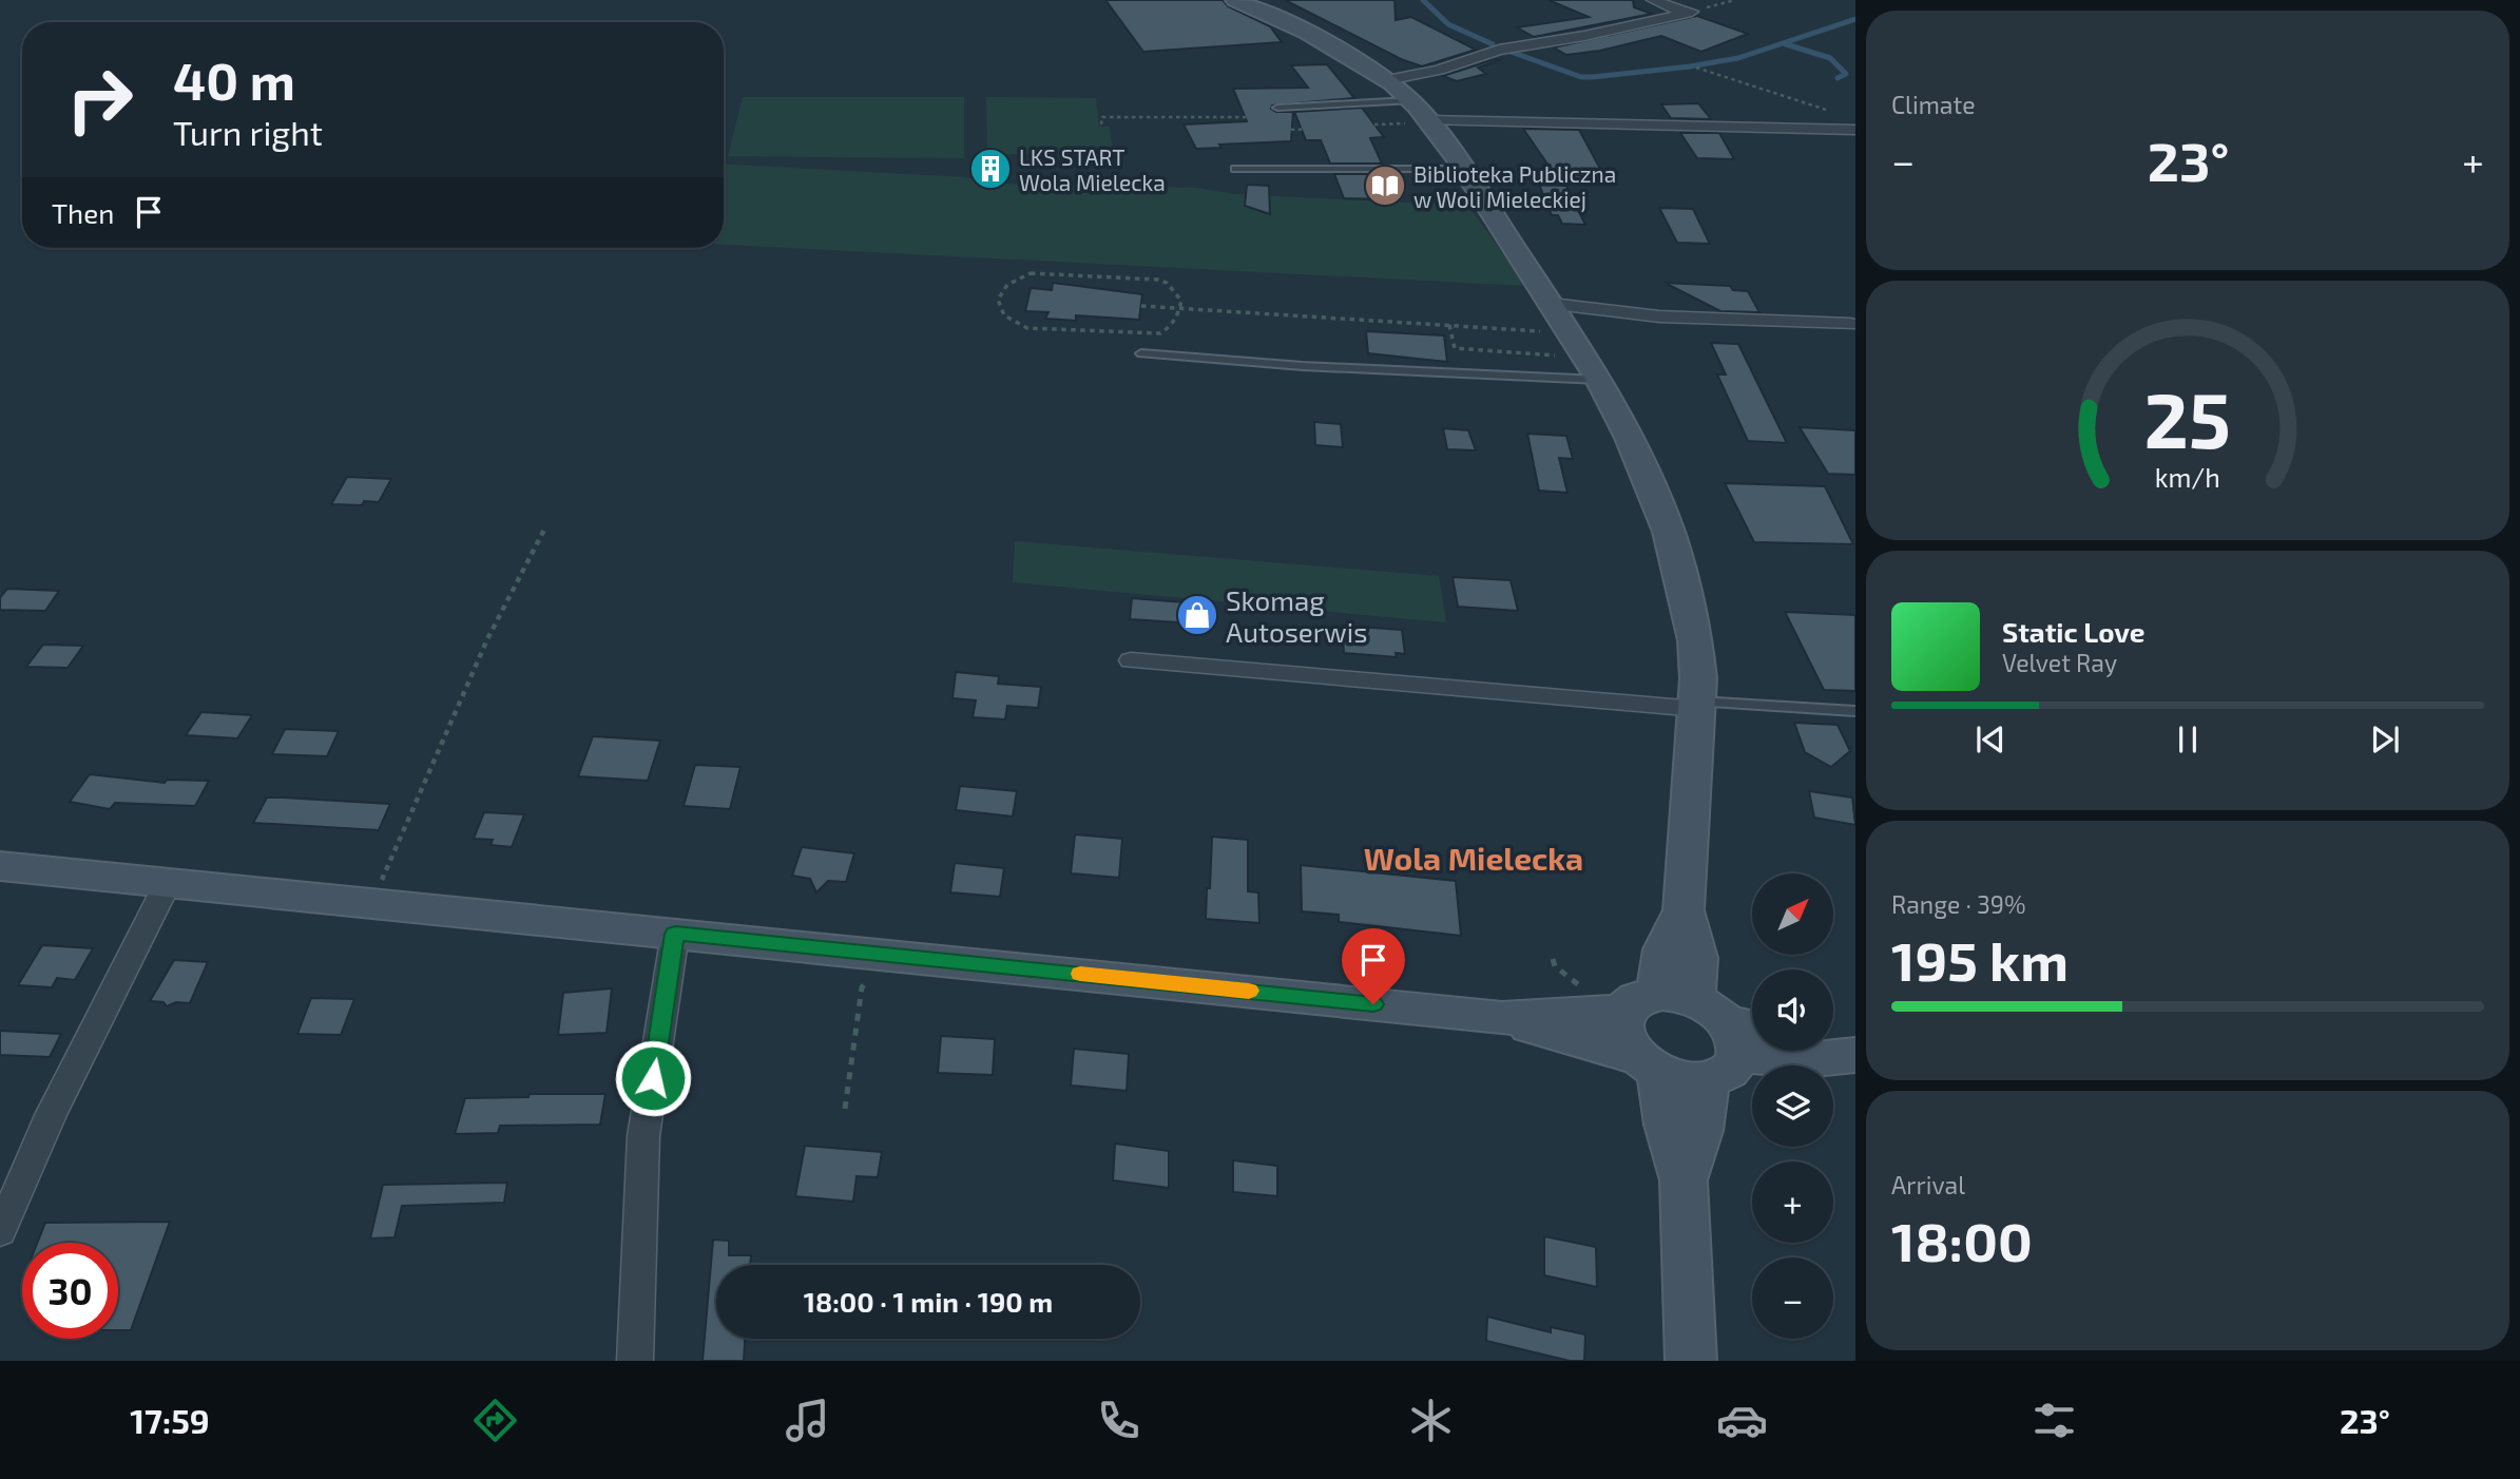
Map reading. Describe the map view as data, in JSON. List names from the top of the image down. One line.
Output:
{"districts":["Wola Mielecka"],"places":{"building":["LKS START Wola Mielecka"],"library":["Biblioteka Publiczna w Woli Mieleckiej"],"shop":["Skomag Autoserwis"]},"north":"top right","page":{"tile":["Climate",["Range · 39%","195 km"],["Arrival","18:00"]],"turn":["40 m","Turn right"],"heat":["−","23°","+"],"then":"Then","song":["Static Love","Velvet Ray"],"map_buttons":["+","−"],"limit":"30","trip":"18:00 · 1 min · 190 m","tabs":["17:59","23°"],"gauge":["25","km/h"]}}
